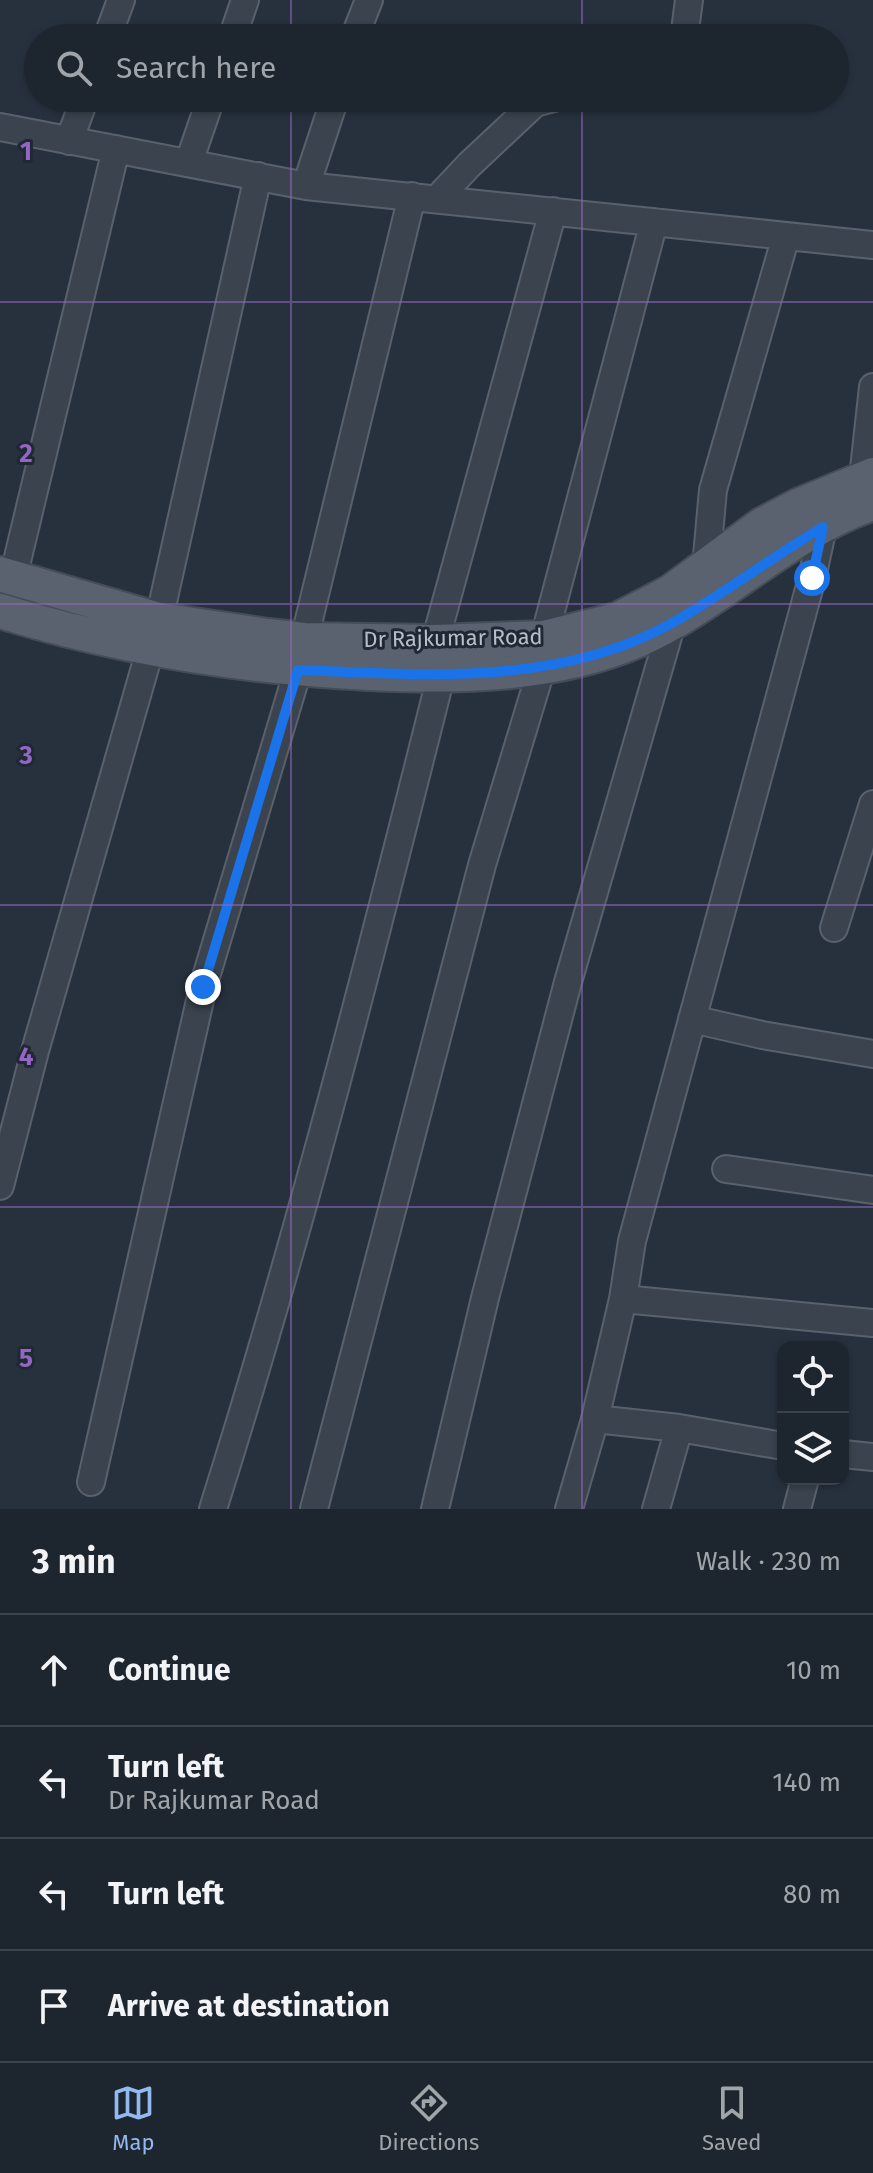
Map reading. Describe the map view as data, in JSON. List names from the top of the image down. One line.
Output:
{"streets":{"main road":["Dr Rajkumar Road"]},"page":{"search":"Search here","heading":["3 min","Walk · 230 m"],"list":[["Continue","10 m"],["Turn left","Dr Rajkumar Road","140 m"],["Turn left","80 m"],"Arrive at destination"],"nav":["Map","Directions","Saved"]},"grid":{"rows":["1","2","3","4","5"]}}
